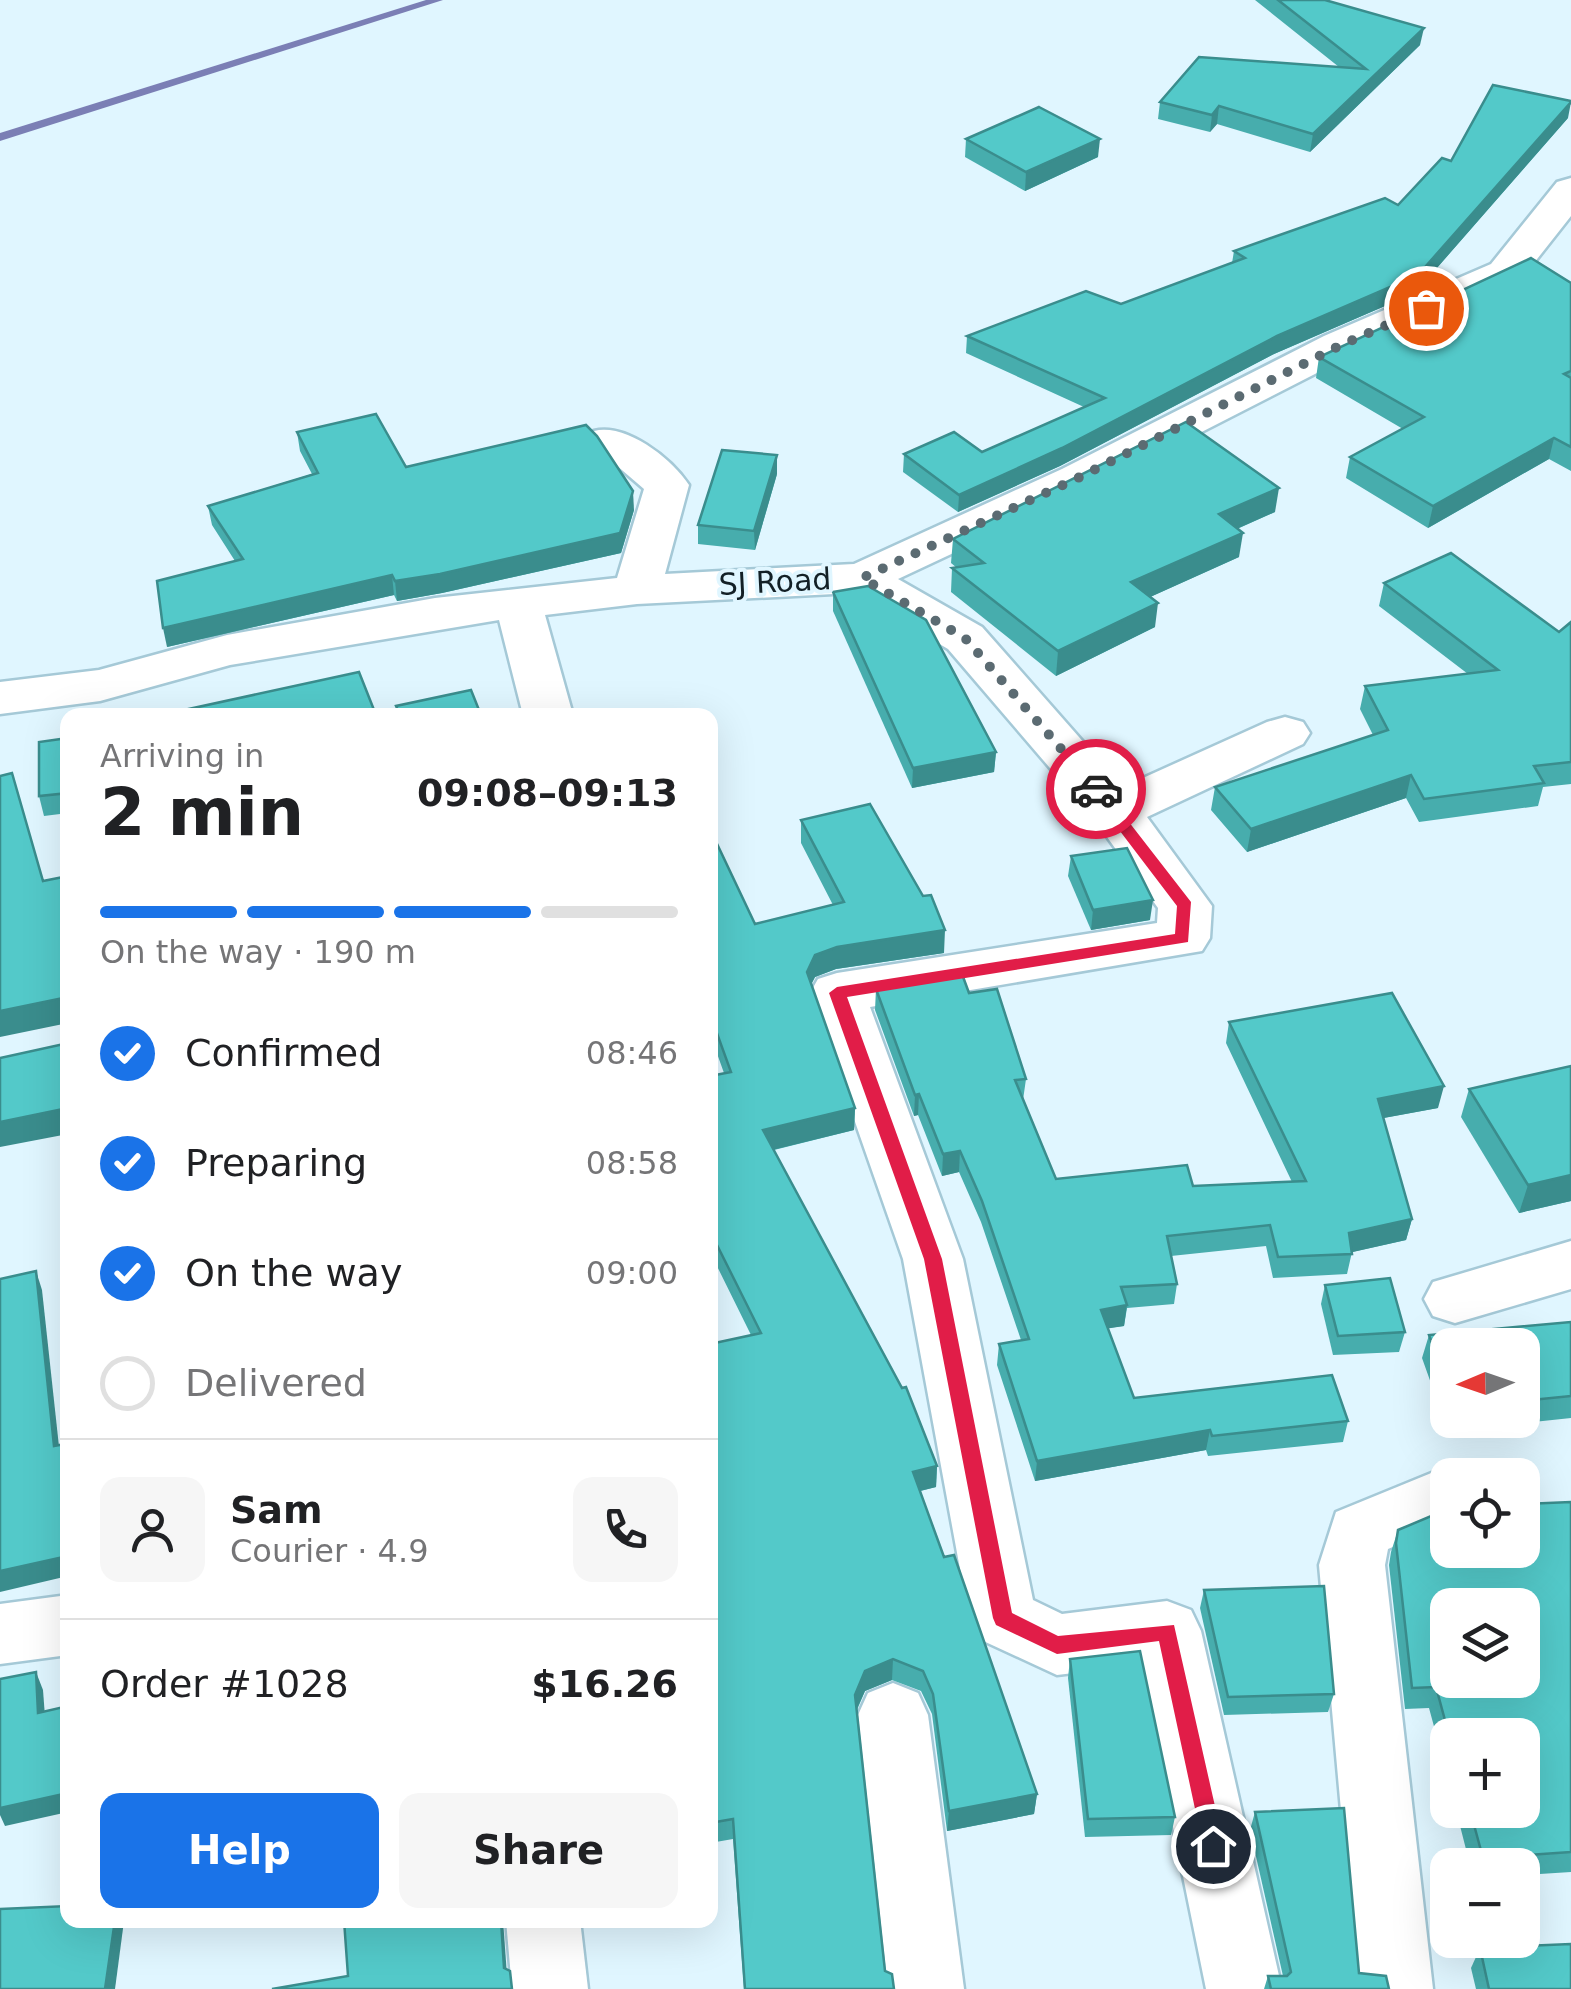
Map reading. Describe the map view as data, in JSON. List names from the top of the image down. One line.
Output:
{"streets":{"street":["SJ Road"]},"north":"left","page":{"heading":["2 min","Arriving in","09:08–09:13"],"panel":["Sam","Courier · 4.9","Order #1028","$16.26"],"bar":"On the way · 190 m","list":[["Confirmed","08:46"],["Preparing","08:58"],["On the way","09:00"],"Delivered"],"map_buttons":["+","−"],"buttons":["Help","Share"]}}
